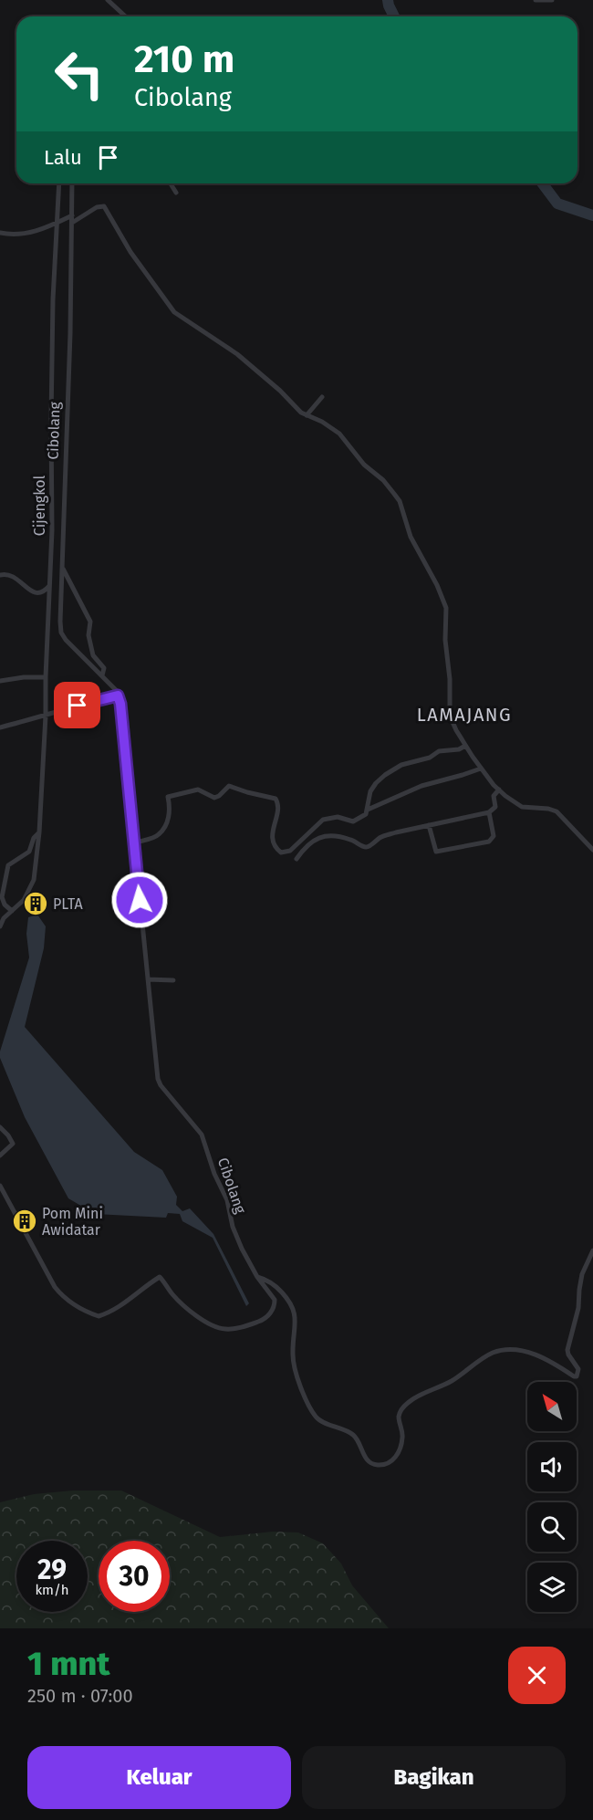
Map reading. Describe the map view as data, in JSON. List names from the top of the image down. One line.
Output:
{"streets":{"street":["Cibolang","Cijengkol"]},"districts":["LAMAJANG"],"places":{"building":["PLTA","Pom Mini Awidatar"]},"north":"top left","page":{"turn":["210 m","Cibolang"],"then":"Lalu","speed":"29 km/h","limit":"30","heading":["1 mnt","250 m · 07:00"],"buttons":["Keluar","Bagikan"]}}
